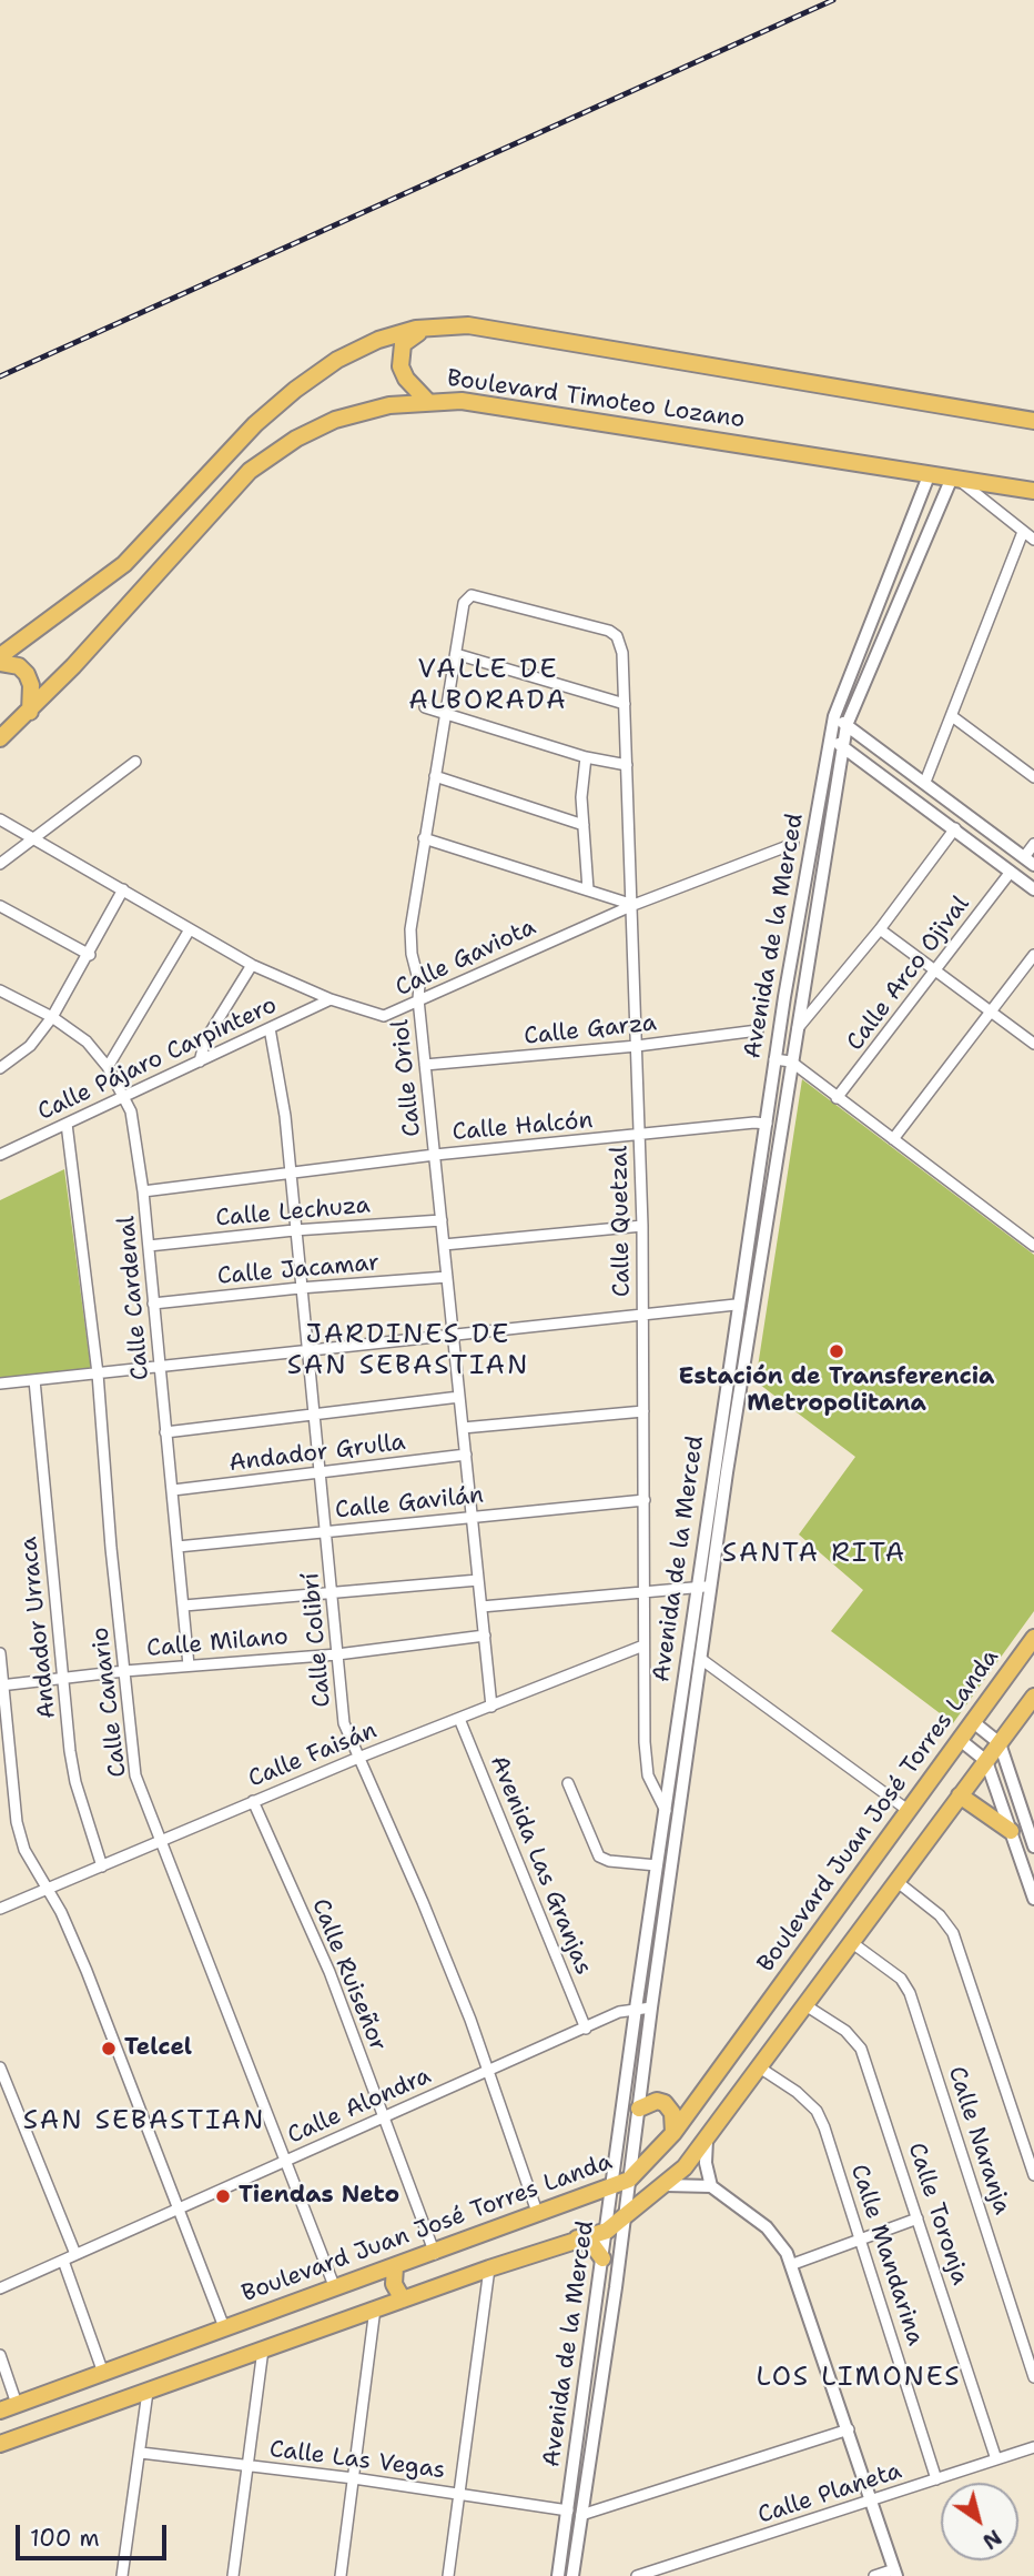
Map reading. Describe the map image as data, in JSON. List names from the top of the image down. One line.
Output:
{"streets":{"main road":["Boulevard Timoteo Lozano","Boulevard Juan José Torres Landa"],"street":["Avenida de la Merced","Calle Gaviota","Calle Arco Ojival","Calle Garza","Calle Pájaro Carpintero","Calle Oriol","Calle Halcón","Calle Lechuza","Calle Quetzal","Calle Jacamar","Calle Cardenal","Andador Grulla","Calle Gavilán","Andador Urraca","Calle Colibrí","Calle Milano","Calle Canario","Calle Faisán","Avenida Las Granjas","Calle Ruiseñor","Calle Alondra","Calle Naranja","Calle Toronja","Calle Mandarina","Calle Las Vegas","Calle Planeta"]},"crossings":[["Boulevard Timoteo Lozano","Avenida de la Merced"],["Avenida de la Merced","Calle Halcón"],["Avenida de la Merced","Calle Quetzal"],["Avenida de la Merced","Boulevard Juan José Torres Landa"],["Avenida de la Merced","Calle Alondra"],["Avenida de la Merced","Calle Las Vegas"],["Calle Gaviota","Calle Pájaro Carpintero"],["Calle Gaviota","Calle Oriol"],["Calle Gaviota","Calle Quetzal"],["Calle Garza","Calle Oriol"],["Calle Garza","Calle Quetzal"],["Calle Pájaro Carpintero","Calle Cardenal"],["Calle Pájaro Carpintero","Calle Colibrí"],["Calle Pájaro Carpintero","Calle Canario"],["Calle Oriol","Calle Halcón"],["Calle Oriol","Calle Lechuza"],["Calle Oriol","Calle Quetzal"],["Calle Oriol","Calle Jacamar"],["Calle Oriol","Andador Grulla"],["Calle Oriol","Calle Gavilán"],["Calle Oriol","Calle Milano"],["Calle Oriol","Calle Faisán"],["Calle Halcón","Calle Quetzal"],["Calle Halcón","Calle Cardenal"],["Calle Halcón","Calle Colibrí"],["Calle Lechuza","Calle Cardenal"],["Calle Lechuza","Calle Colibrí"],["Calle Quetzal","Calle Gavilán"],["Calle Quetzal","Calle Faisán"],["Calle Jacamar","Calle Cardenal"],["Calle Jacamar","Calle Colibrí"],["Calle Cardenal","Andador Grulla"],["Calle Cardenal","Calle Gavilán"],["Calle Cardenal","Calle Milano"],["Andador Grulla","Calle Colibrí"],["Calle Gavilán","Calle Colibrí"],["Andador Urraca","Calle Milano"],["Andador Urraca","Calle Faisán"],["Calle Colibrí","Calle Milano"],["Calle Colibrí","Calle Faisán"],["Calle Colibrí","Boulevard Juan José Torres Landa"],["Calle Colibrí","Calle Alondra"],["Calle Milano","Calle Canario"],["Calle Canario","Calle Faisán"],["Calle Canario","Boulevard Juan José Torres Landa"],["Calle Canario","Calle Alondra"],["Calle Faisán","Avenida Las Granjas"],["Calle Faisán","Calle Ruiseñor"],["Boulevard Juan José Torres Landa","Calle Ruiseñor"],["Avenida Las Granjas","Calle Alondra"],["Calle Ruiseñor","Calle Alondra"],["Calle Toronja","Calle Planeta"],["Calle Mandarina","Calle Planeta"]],"districts":["VALLE DE ALBORADA","JARDINES DE SAN SEBASTIAN","SANTA RITA","SAN SEBASTIAN","LOS LIMONES"],"places":["Estación de Transferencia Metropolitana","Telcel","Tiendas Neto"],"scale_bar":"100 m","north":"bottom right"}
